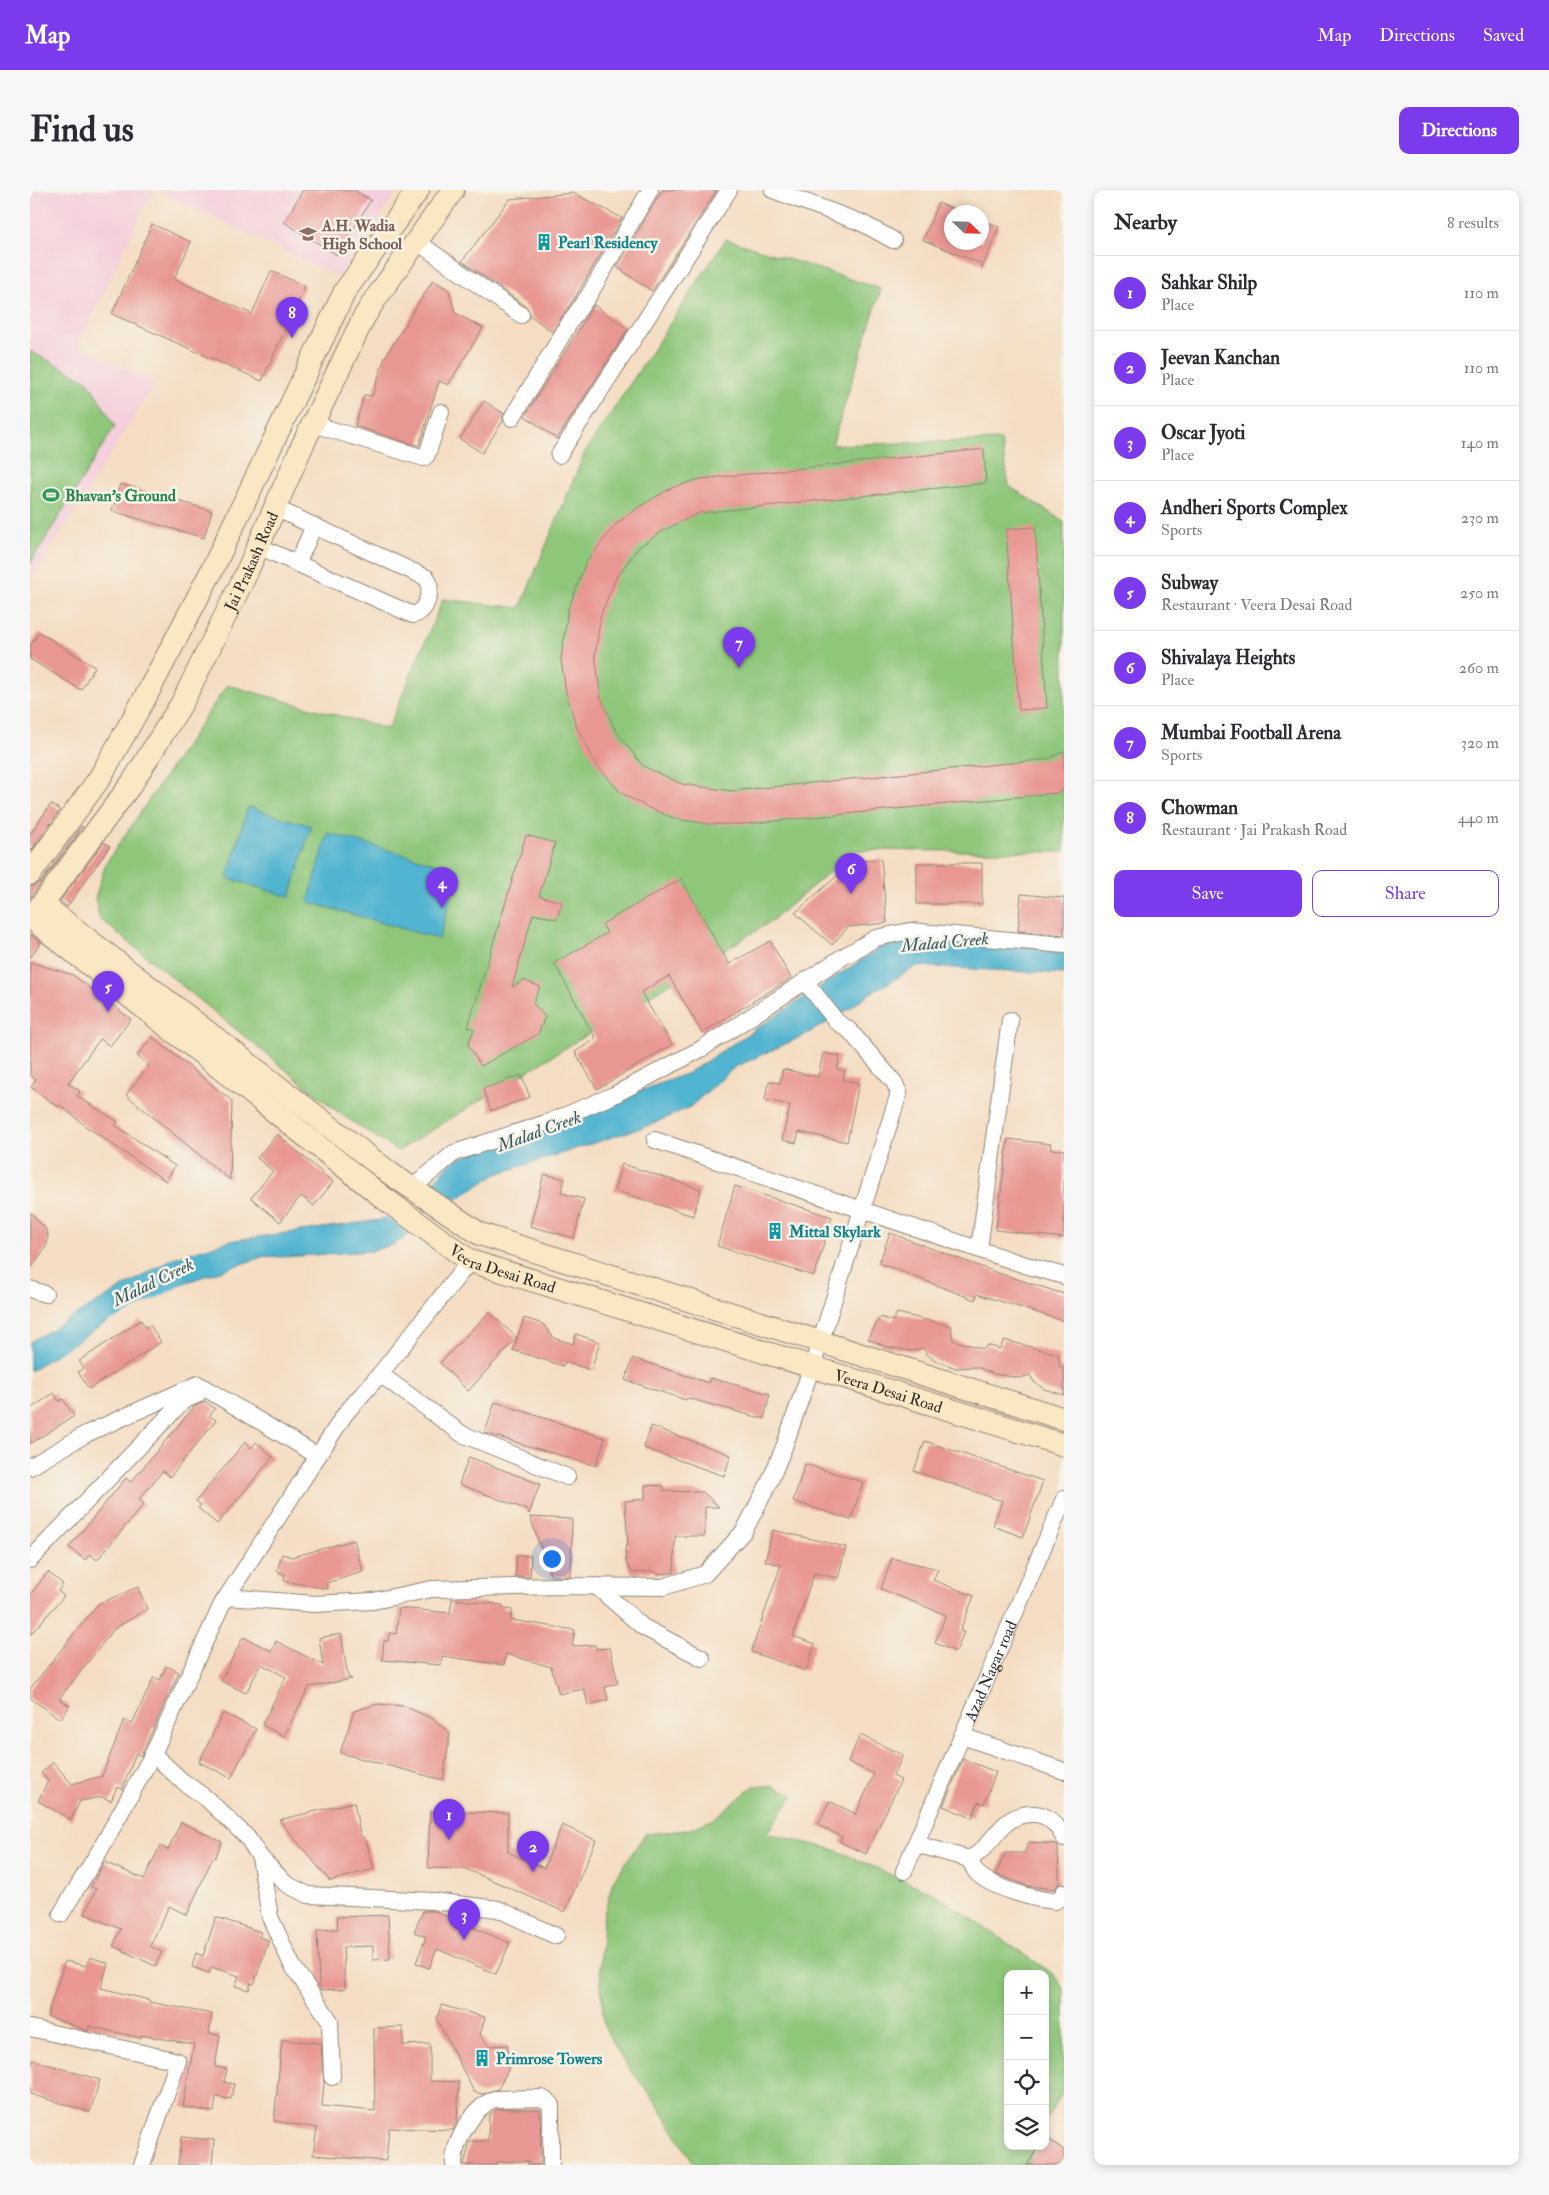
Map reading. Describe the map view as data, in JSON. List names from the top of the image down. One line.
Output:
{"streets":{"street":["Jai Prakash Road","Veera Desai Road","Azad Nagar road"]},"crossings":[["Jai Prakash Road","Veera Desai Road"]],"water":["Malad Creek"],"places":{"school or university":["A.H. Wadia High School"],"building":["Pearl Residency","Mittal Skylark","Primrose Towers"],"sports":["Bhavan's Ground"]},"north":"bottom right","page":{"header":"Map","nav":["Map","Directions","Saved"],"buttons":["Directions",["Save","Share"]],"title":"Find us","heading":["Nearby","8 results"],"list":[{"mark":"1","name":"Sahkar Shilp","note":"Place","value":"110 m"},{"mark":"2","name":"Jeevan Kanchan","note":"Place","value":"110 m"},{"mark":"3","name":"Oscar Jyoti","note":"Place","value":"140 m"},{"mark":"4","name":"Andheri Sports Complex","note":"Sports","value":"230 m"},{"mark":"5","name":"Subway","note":"Restaurant · Veera Desai Road","value":"250 m"},{"mark":"6","name":"Shivalaya Heights","note":"Place","value":"260 m"},{"mark":"7","name":"Mumbai Football Arena","note":"Sports","value":"320 m"},{"mark":"8","name":"Chowman","note":"Restaurant · Jai Prakash Road","value":"440 m"}],"pins":["8","7","6","4","5","1","2","3"],"map_buttons":["+","−"]}}
